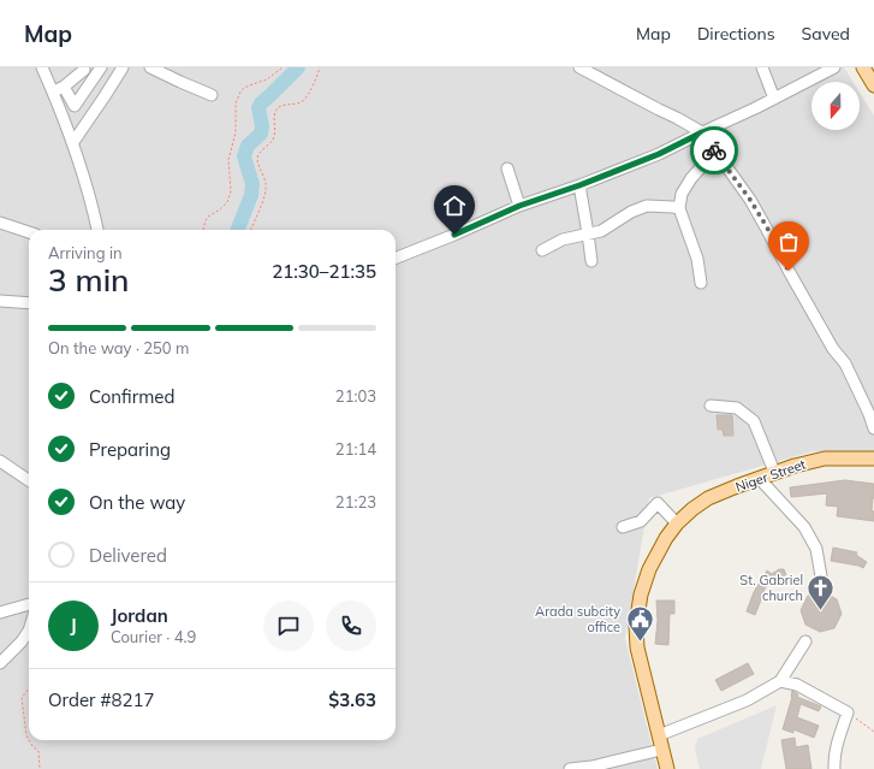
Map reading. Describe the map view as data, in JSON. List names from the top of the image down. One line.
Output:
{"streets":{"main road":["Niger Street"]},"places":{"church":["St. Gabriel church"],"public building":["Arada subcity office"]},"north":"bottom","page":{"header":"Map","nav":["Map","Directions","Saved"],"heading":["3 min","Arriving in","21:30–21:35"],"panel":["Jordan","Courier · 4.9","Order #8217","$3.63"],"bar":"On the way · 250 m","list":[["Confirmed","21:03"],["Preparing","21:14"],["On the way","21:23"],"Delivered"],"round":"J"}}
